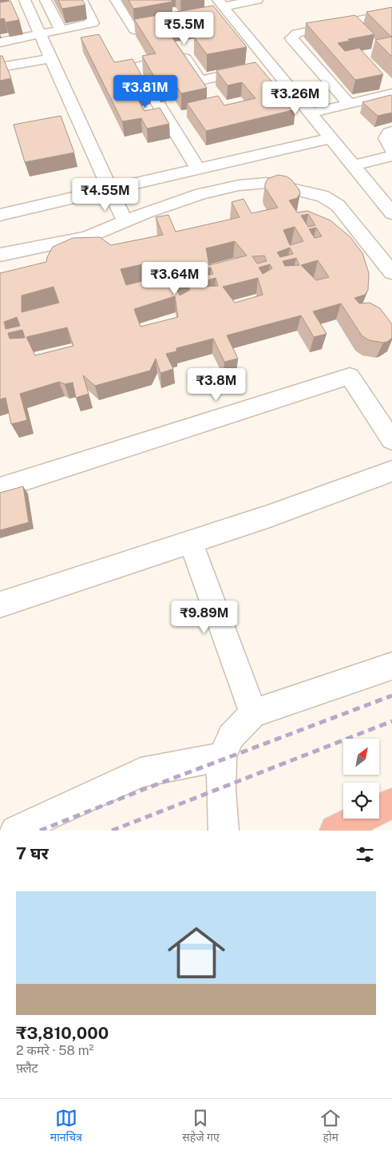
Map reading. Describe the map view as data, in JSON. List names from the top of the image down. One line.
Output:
{"north":"top right","page":{"price":["₹5.5M","₹3.81M","₹3.26M","₹4.55M","₹3.64M","₹3.8M","₹9.89M"],"heading":"7 घर","list":[{"name":"₹3,810,000","note":"2 कमरे · 58 m² · फ़्लैट"}],"tabs":["मानचित्र","सहेजे गए","होम"]}}
